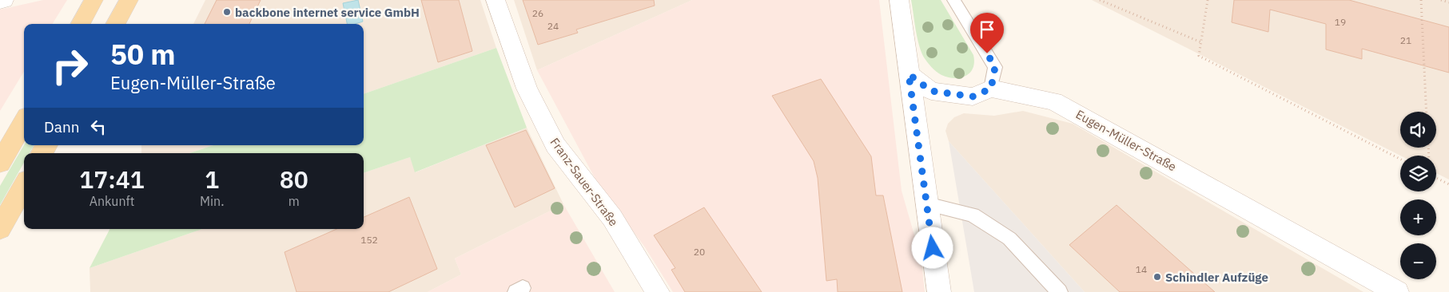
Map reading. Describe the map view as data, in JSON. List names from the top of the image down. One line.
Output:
{"streets":{"street":["Eugen-Müller-Straße","Franz-Sauer-Straße"]},"places":["backbone internet service GmbH","Schindler Aufzüge"],"house_numbers":["26","19","24","21","152","20","14"],"page":{"turn":["50 m","Eugen-Müller-Straße"],"then":"Dann","map_buttons":["+","−"],"eta":["17:41","Ankunft","1","Min.","80","m"]}}
